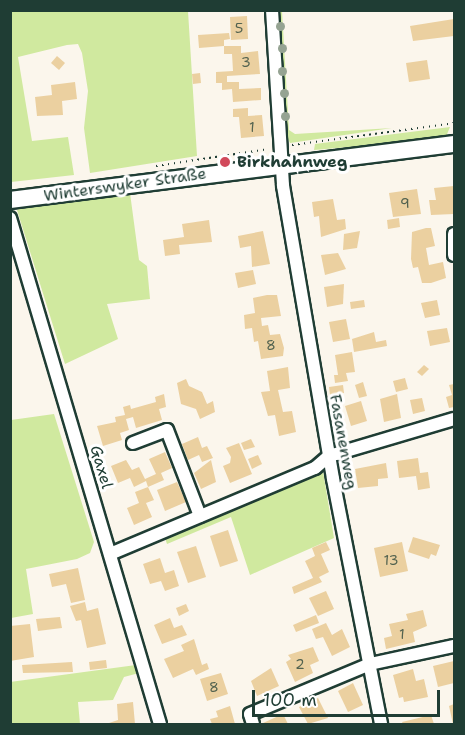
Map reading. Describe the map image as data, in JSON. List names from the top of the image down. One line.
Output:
{"streets":{"street":["Winterswyker Straße","Fasanenweg","Gaxel"]},"crossings":[["Winterswyker Straße","Fasanenweg"]],"places":["Birkhahnweg"],"house_numbers":["5","3","1","9","8","13","1","2","8"],"scale_bar":"100 m"}
